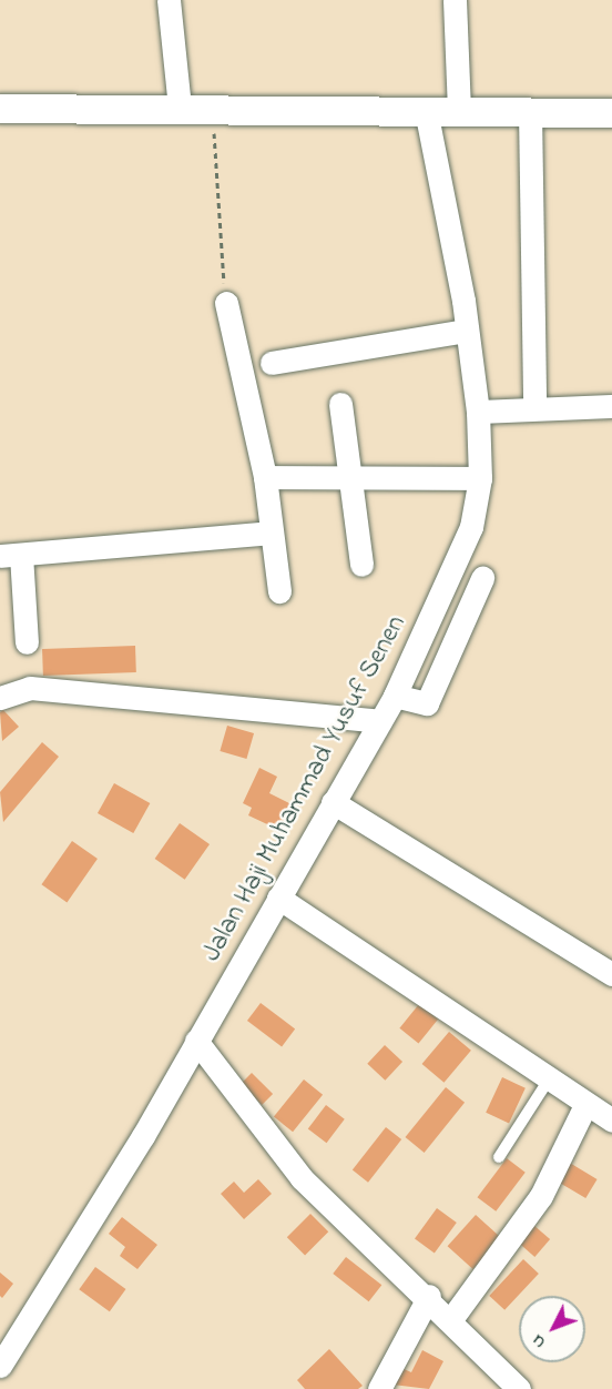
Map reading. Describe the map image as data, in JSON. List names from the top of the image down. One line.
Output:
{"streets":{"street":["Jalan Haji Muhammad Yusuf Senen"]},"north":"bottom left"}
